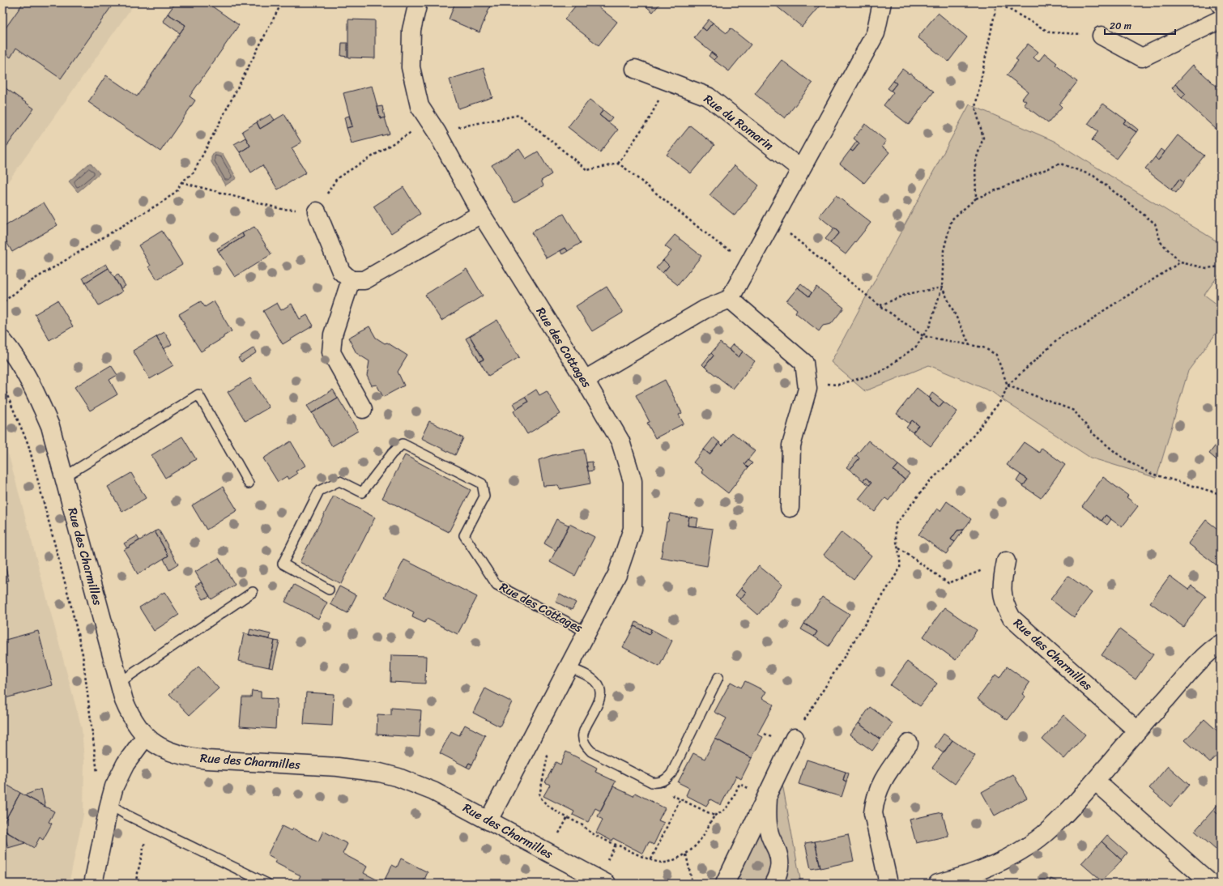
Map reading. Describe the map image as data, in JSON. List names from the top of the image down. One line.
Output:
{"streets":{"street":["Rue du Romarin","Rue des Cottages","Rue des Charmilles"]},"crossings":[["Rue des Cottages","Rue des Charmilles"]],"scale_bar":"20 m"}
